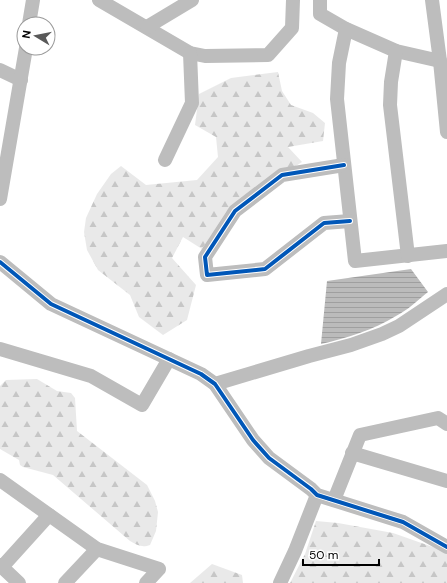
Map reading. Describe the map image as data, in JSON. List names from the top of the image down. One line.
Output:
{"scale_bar":"50 m","north":"left"}
